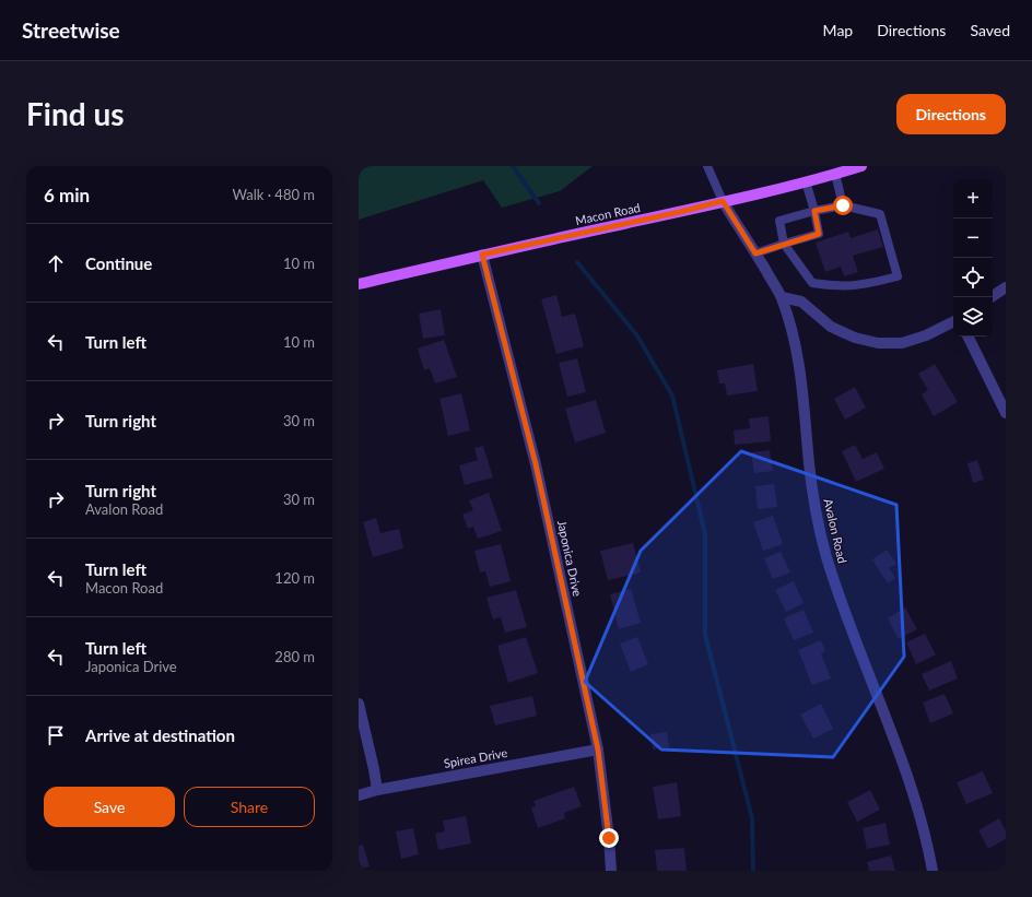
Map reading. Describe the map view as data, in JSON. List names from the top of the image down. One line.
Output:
{"streets":{"main road":["Macon Road"],"street":["Avalon Road","Japonica Drive","Spirea Drive"]},"crossings":[["Macon Road","Avalon Road"],["Macon Road","Japonica Drive"],["Japonica Drive","Spirea Drive"]],"page":{"header":"Streetwise","nav":["Map","Directions","Saved"],"buttons":["Directions",["Save","Share"]],"title":"Find us","heading":["6 min","Walk · 480 m"],"map_buttons":["+","−"],"list":[["Continue","10 m"],["Turn left","10 m"],["Turn right","30 m"],["Turn right","Avalon Road","30 m"],["Turn left","Macon Road","120 m"],["Turn left","Japonica Drive","280 m"],"Arrive at destination"]}}
